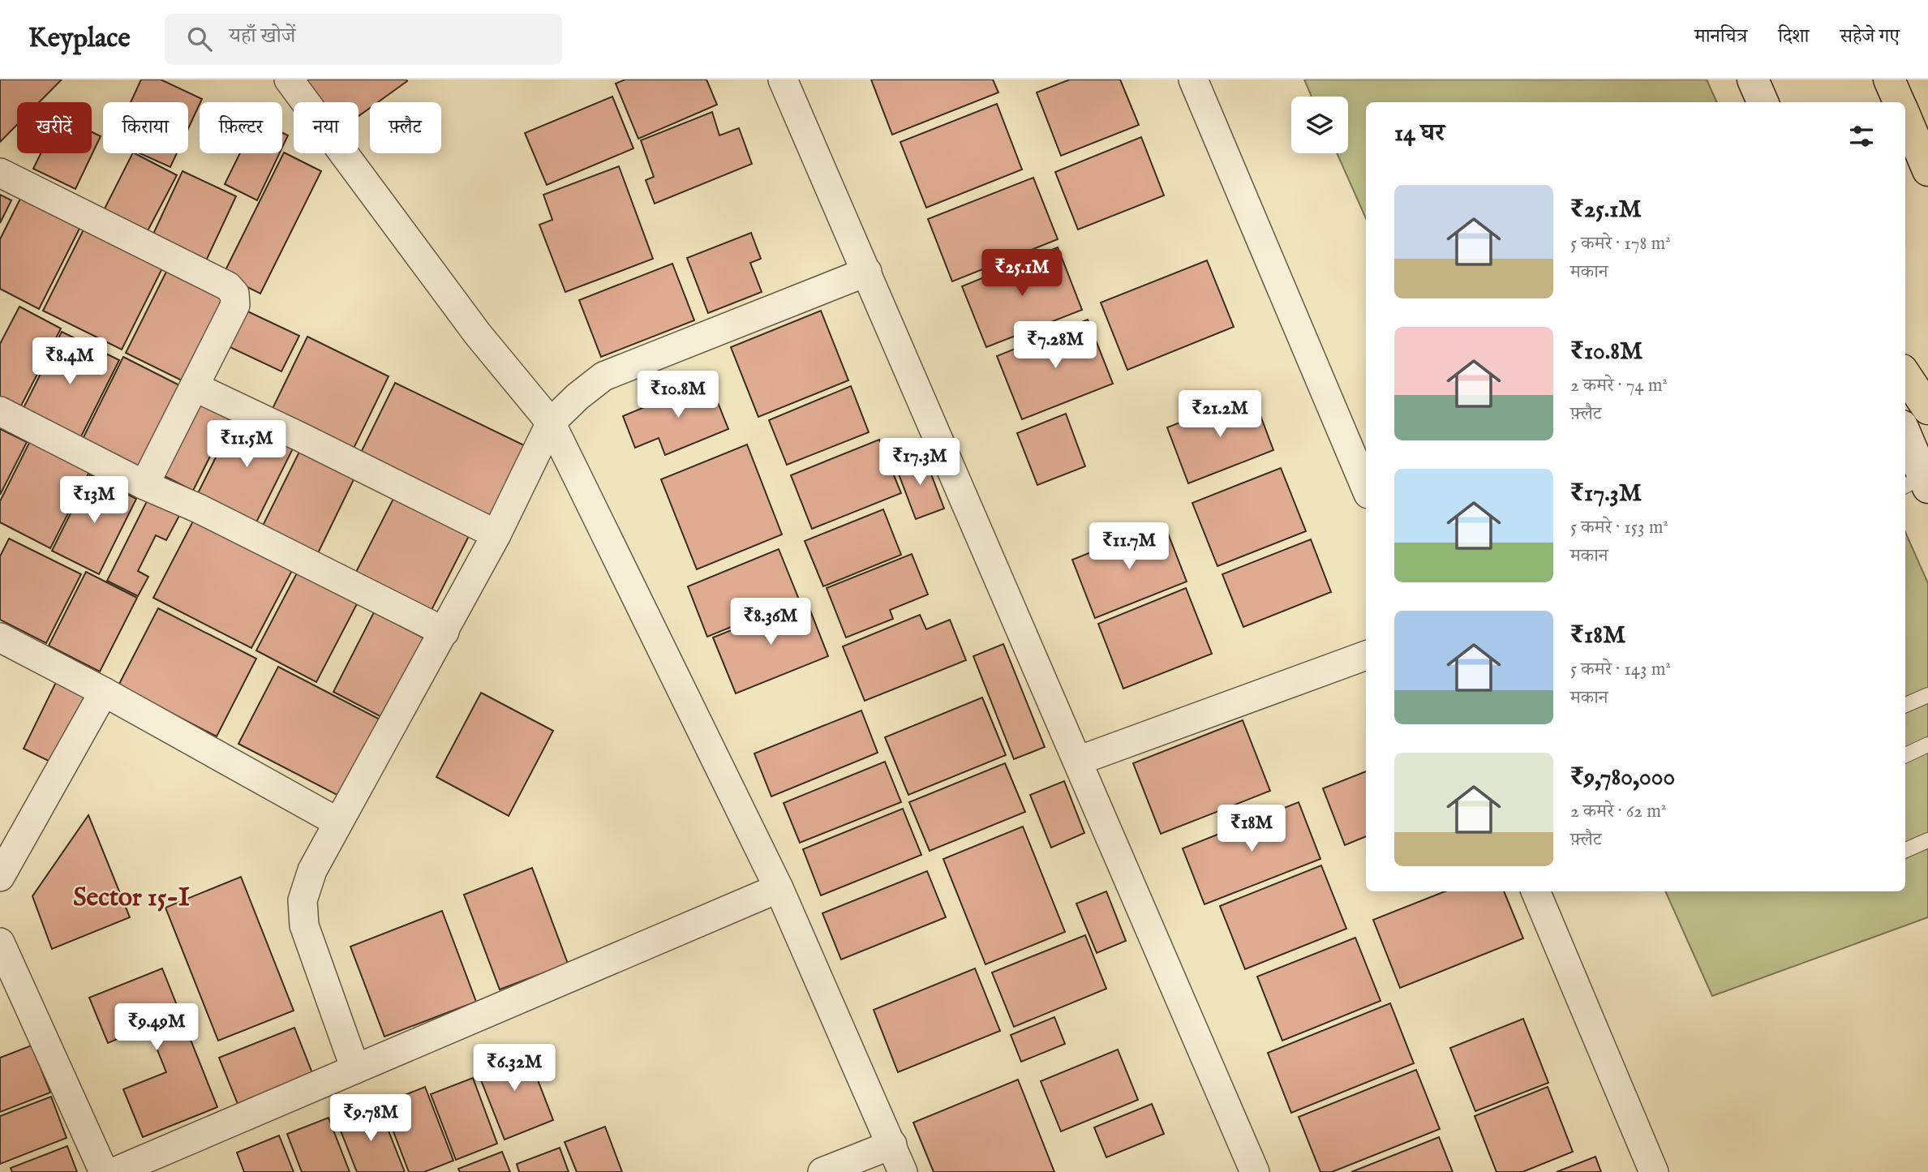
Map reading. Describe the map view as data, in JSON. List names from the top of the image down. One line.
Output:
{"districts":["Sector 15-I"],"page":{"header":"Keyplace","search":"यहाँ खोजें","nav":["मानचित्र","दिशा","सहेजे गए"],"chip":["खरीदें","किराया","फ़िल्टर","नया","फ़्लैट"],"heading":"14 घर","list":[{"name":"₹25.1M","note":"5 कमरे · 178 m² · मकान"},{"name":"₹10.8M","note":"2 कमरे · 74 m² · फ़्लैट"},{"name":"₹17.3M","note":"5 कमरे · 153 m² · मकान"},{"name":"₹18M","note":"5 कमरे · 143 m² · मकान"},{"name":"₹9,780,000","note":"2 कमरे · 62 m² · फ़्लैट"}],"price":["₹25.1M","₹7.28M","₹8.4M","₹10.8M","₹21.2M","₹11.5M","₹17.3M","₹13M","₹11.7M","₹8.36M","₹18M","₹9.49M","₹6.32M","₹9.78M"]}}
